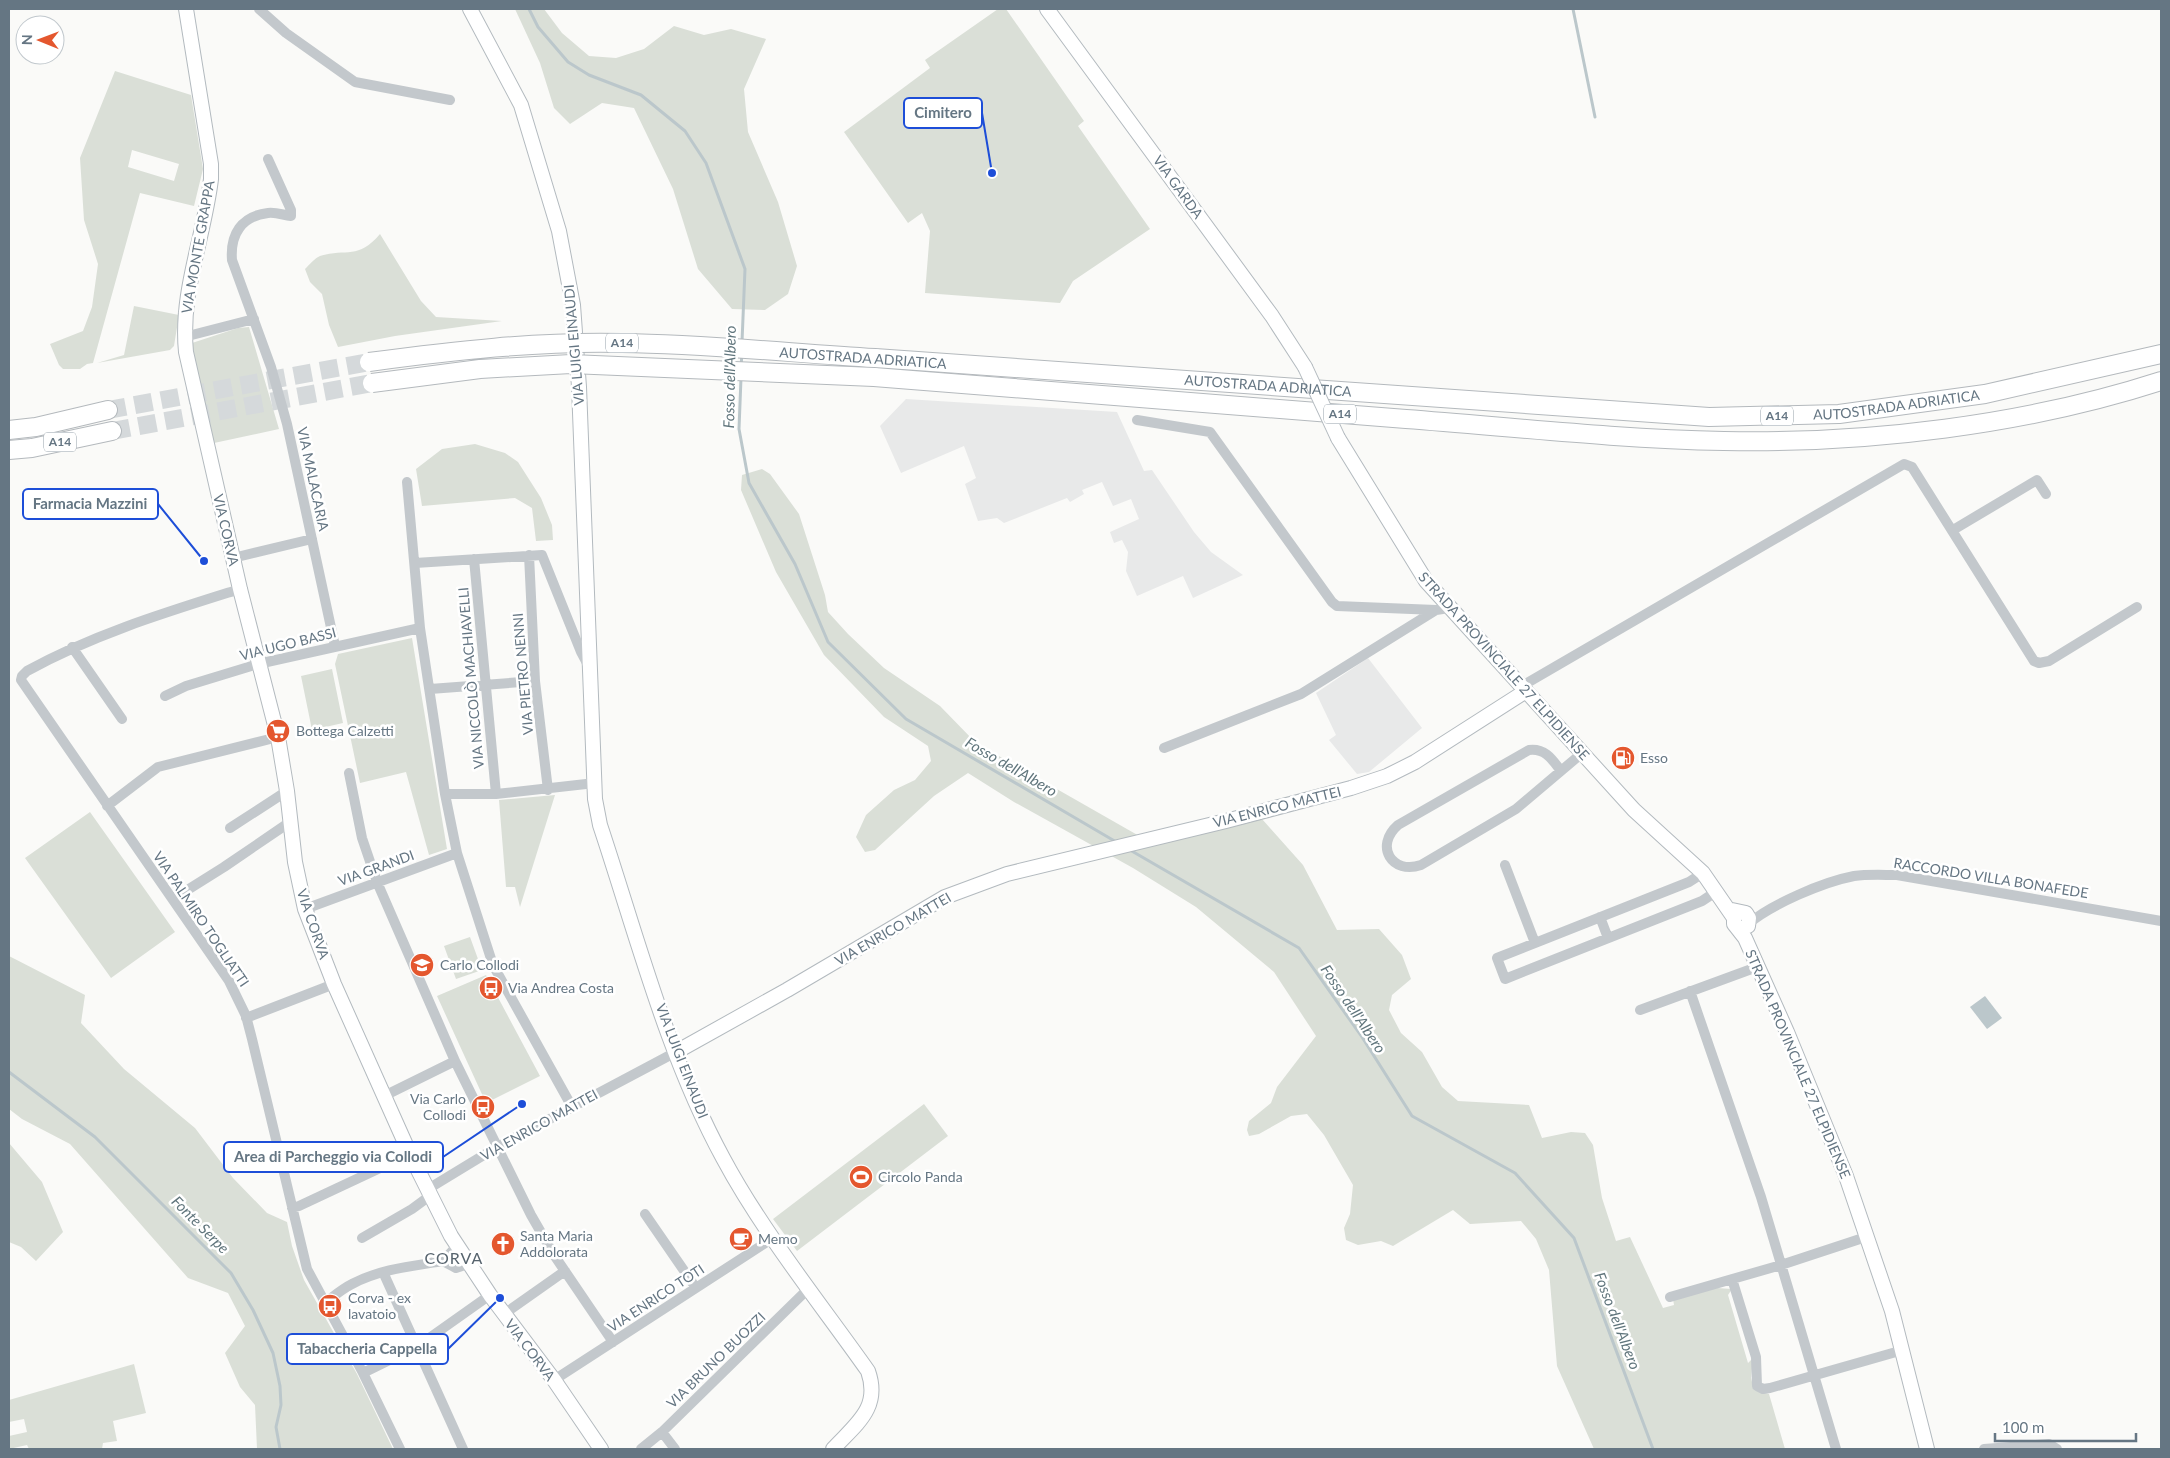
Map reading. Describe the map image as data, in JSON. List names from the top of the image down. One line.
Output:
{"streets":{"highway":["A14","AUTOSTRADA ADRIATICA"],"street":["VIA GARDA","VIA MONTE GRAPPA","VIA LUIGI EINAUDI","VIA MALACARIA","VIA CORVA","VIA UGO BASSI","STRADA PROVINCIALE 27 ELPIDIENSE","VIA PIETRO NENNI","VIA NICCOLÒ MACHIAVELLI","VIA ENRICO MATTEI","VIA GRANDI","RACCORDO VILLA BONAFEDE","VIA PALMIRO TOGLIATTI","VIA ENRICO TOTI","VIA BRUNO BUOZZI"]},"crossings":[["VIA GARDA","STRADA PROVINCIALE 27 ELPIDIENSE"],["VIA MONTE GRAPPA","VIA CORVA"],["VIA LUIGI EINAUDI","VIA PIETRO NENNI"],["VIA LUIGI EINAUDI","VIA ENRICO MATTEI"],["VIA LUIGI EINAUDI","VIA ENRICO TOTI"],["VIA LUIGI EINAUDI","VIA BRUNO BUOZZI"],["VIA MALACARIA","VIA UGO BASSI"],["VIA CORVA","VIA UGO BASSI"],["VIA CORVA","VIA ENRICO MATTEI"],["VIA CORVA","VIA GRANDI"],["VIA CORVA","VIA PALMIRO TOGLIATTI"],["VIA CORVA","VIA ENRICO TOTI"],["STRADA PROVINCIALE 27 ELPIDIENSE","VIA ENRICO MATTEI"],["STRADA PROVINCIALE 27 ELPIDIENSE","RACCORDO VILLA BONAFEDE"]],"districts":["CORVA"],"water":["Fosso dell'Albero","Fonte Serpe"],"places":{"other":["Cimitero","Farmacia Mazzini","Area di Parcheggio via Collodi","Tabaccheria Cappella"],"supermarket":["Bottega Calzetti"],"fuel station":["Esso"],"school or university":["Carlo Collodi"],"bus stop":["Via Andrea Costa","Via Carlo Collodi","Corva - ex lavatoio"],"sports":["Circolo Panda"],"cafe":["Memo"],"church":["Santa Maria Addolorata"]},"scale_bar":"100 m","north":"left"}
